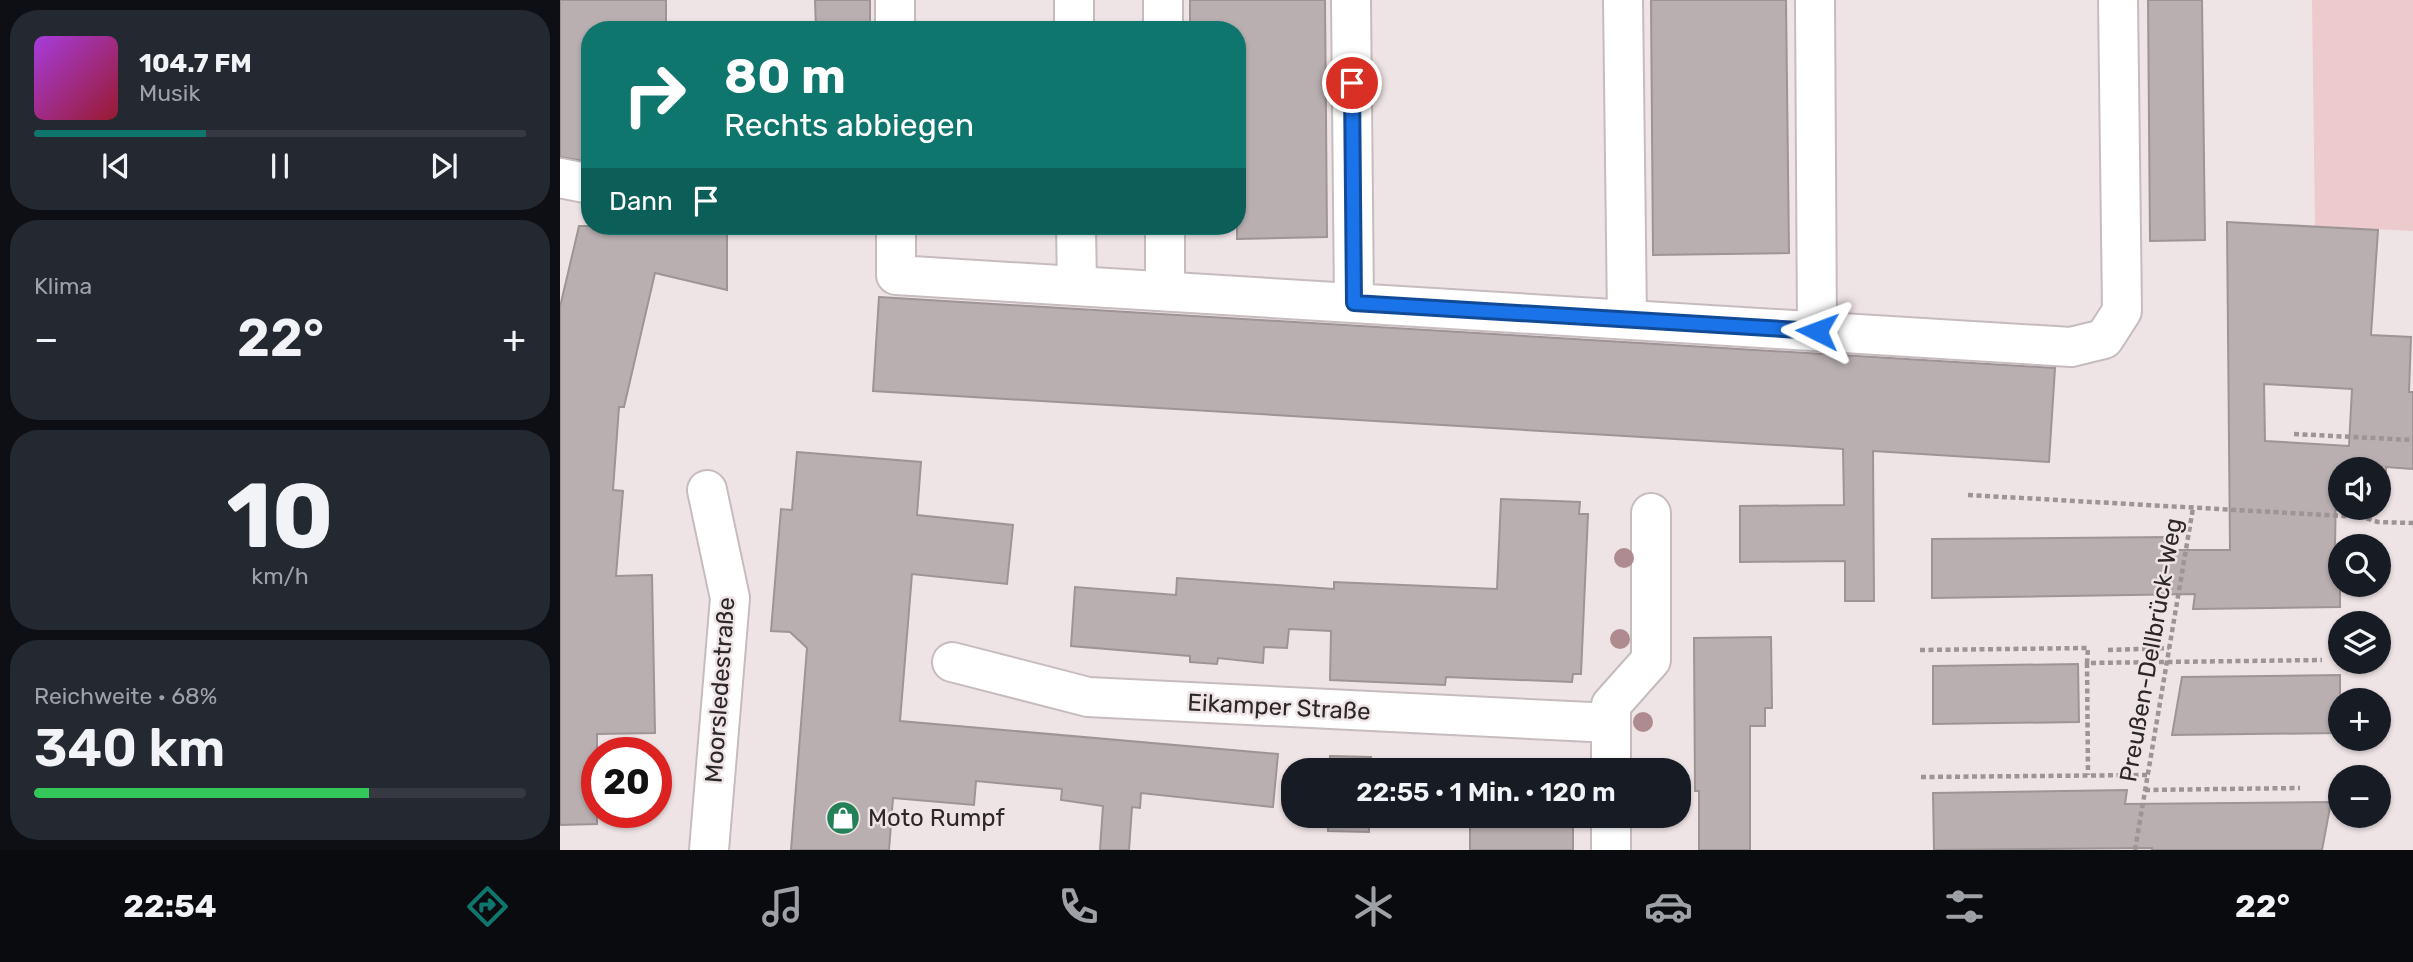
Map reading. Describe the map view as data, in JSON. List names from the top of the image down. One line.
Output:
{"streets":{"street":["Moorsledestraße","Eikamper Straße"],"path":["Preußen-Dellbrück-Weg"]},"places":{"shop":["Moto Rumpf"]},"page":{"turn":["80 m","Rechts abbiegen"],"song":["104.7 FM","Musik"],"then":"Dann","tile":["Klima",["10","km/h"],["Reichweite · 68%","340 km"]],"heat":["−","22°","+"],"map_buttons":["+","−"],"limit":"20","trip":"22:55 · 1 Min. · 120 m","tabs":["22:54","22°"]}}
